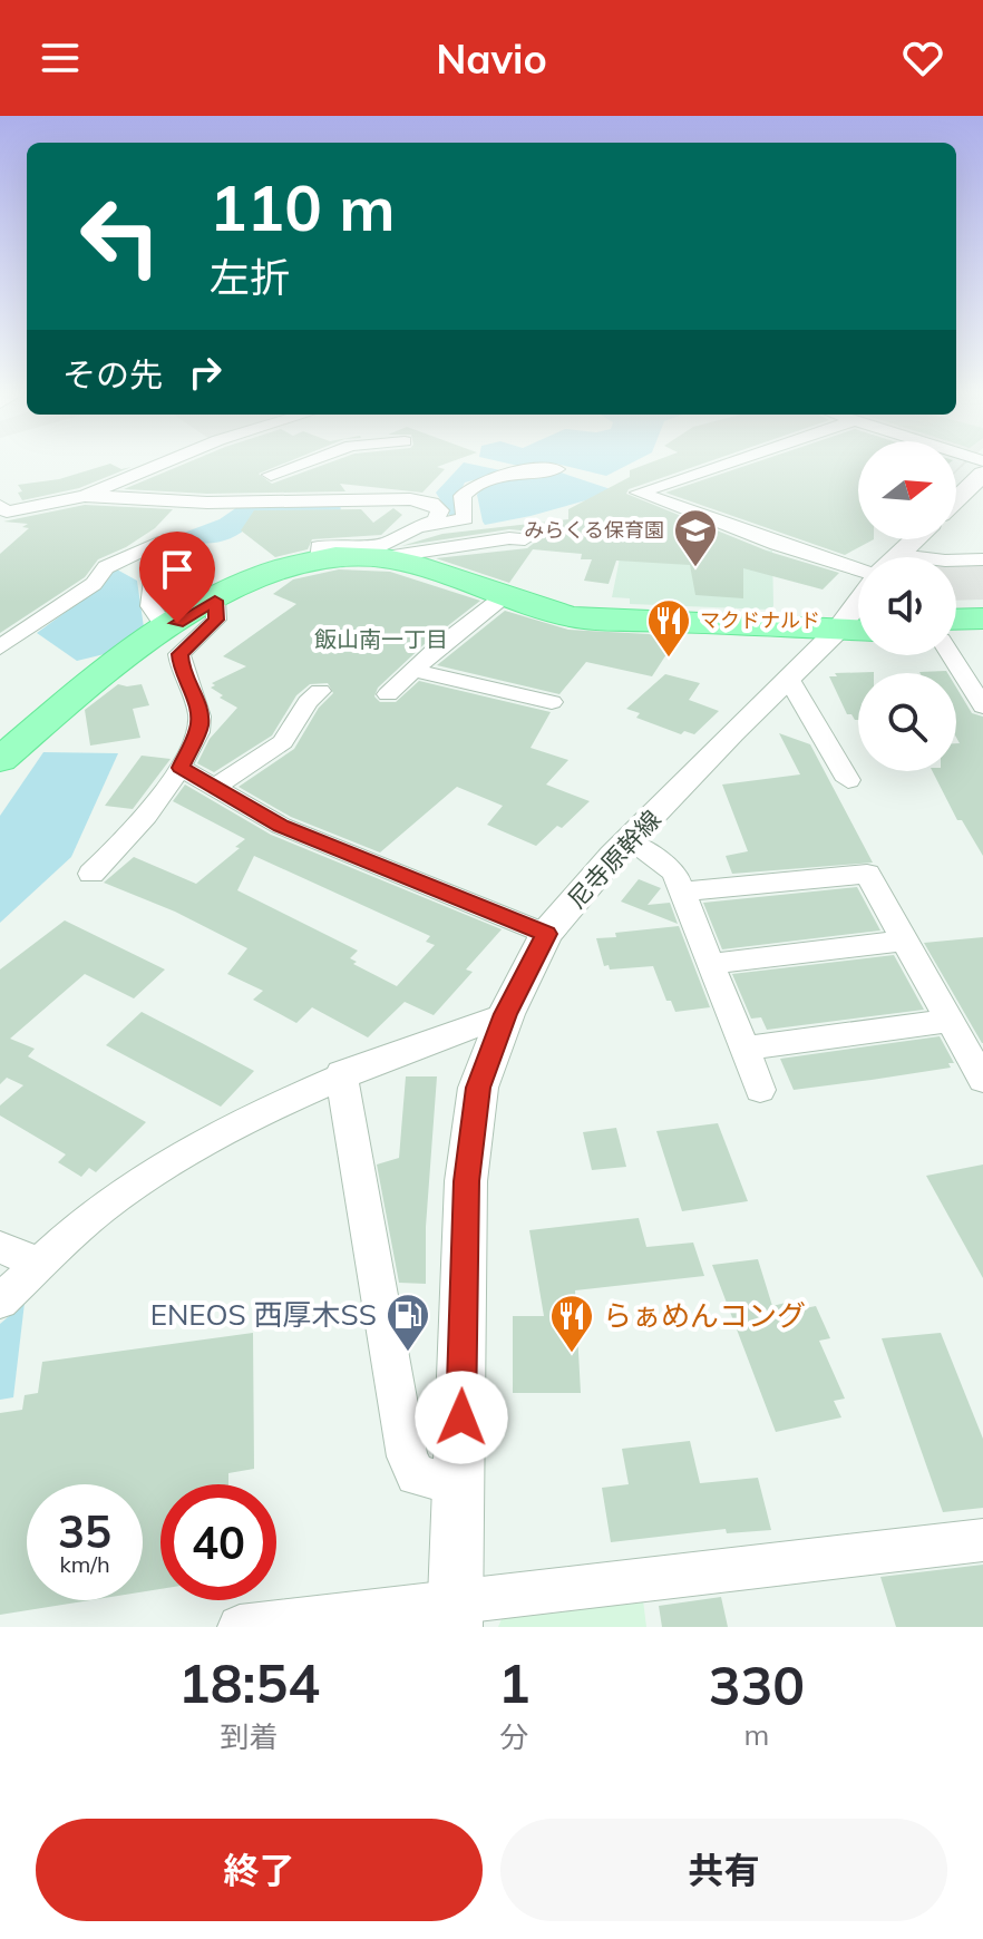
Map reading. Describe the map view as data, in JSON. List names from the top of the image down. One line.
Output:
{"streets":{"street":["尼寺原幹線"]},"districts":["飯山南一丁目"],"places":{"school or university":["みらくる保育園"],"restaurant":["マクドナルド","らぁめんコング"],"fuel station":["ENEOS 西厚木SS"]},"north":"right","page":{"header":"Navio","turn":["110 m","左折"],"then":"その先","speed":"35 km/h","limit":"40","eta":["18:54","到着","1","分","330","m"],"buttons":["終了","共有"]}}
